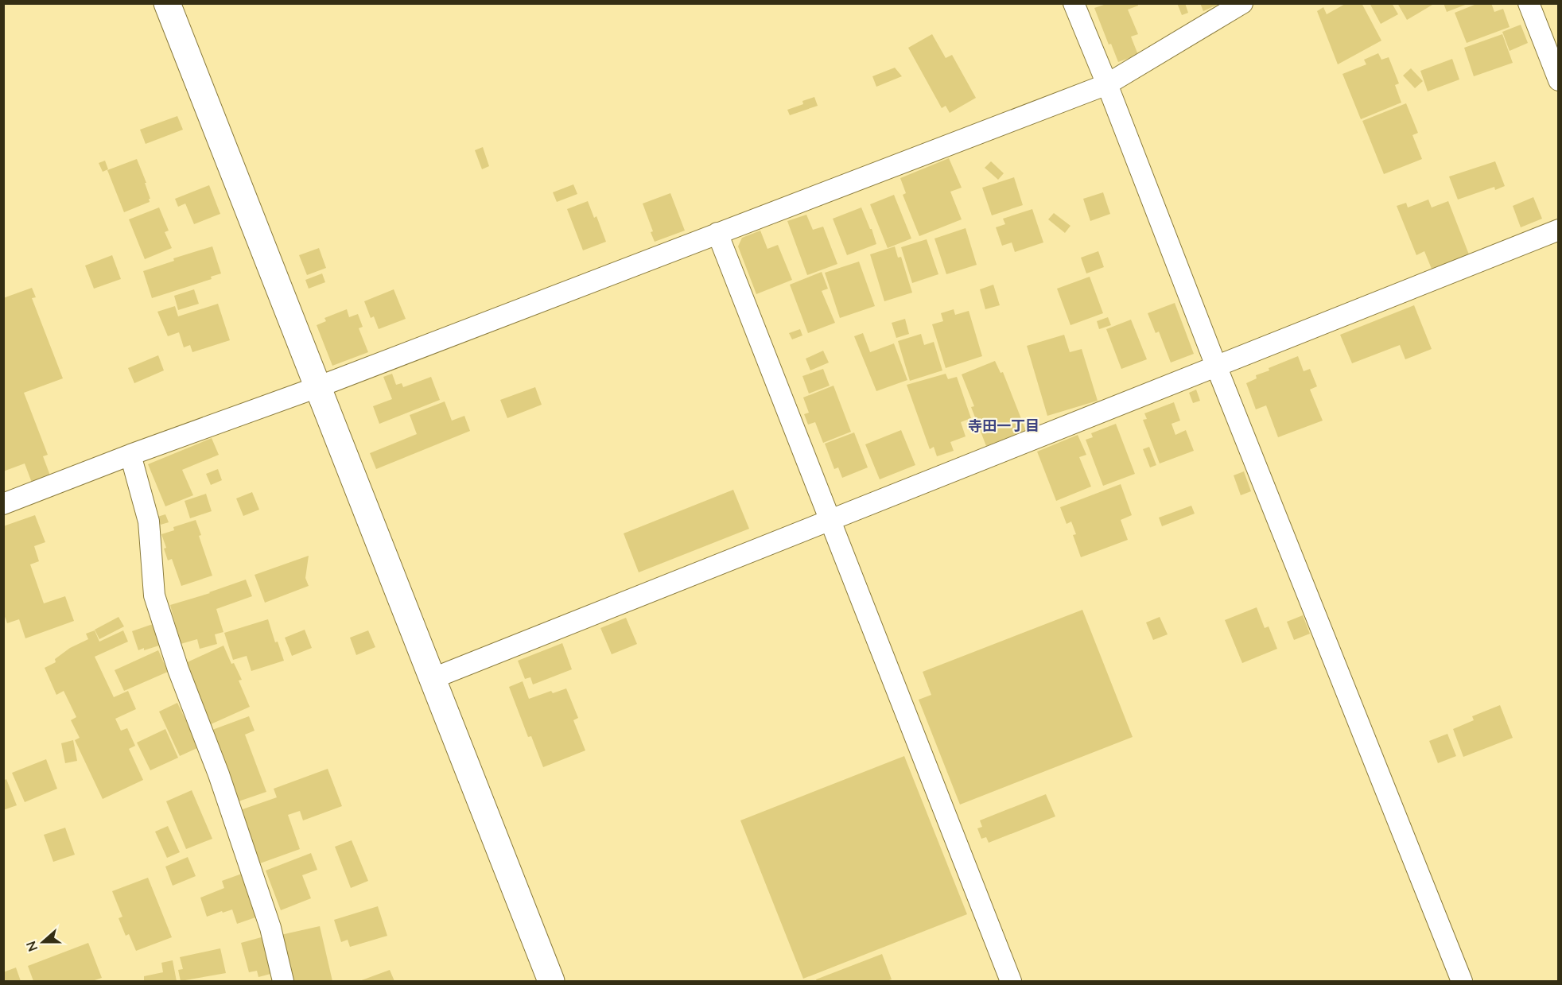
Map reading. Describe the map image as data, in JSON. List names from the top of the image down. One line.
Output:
{"districts":["寺田一丁目"],"north":"left"}
